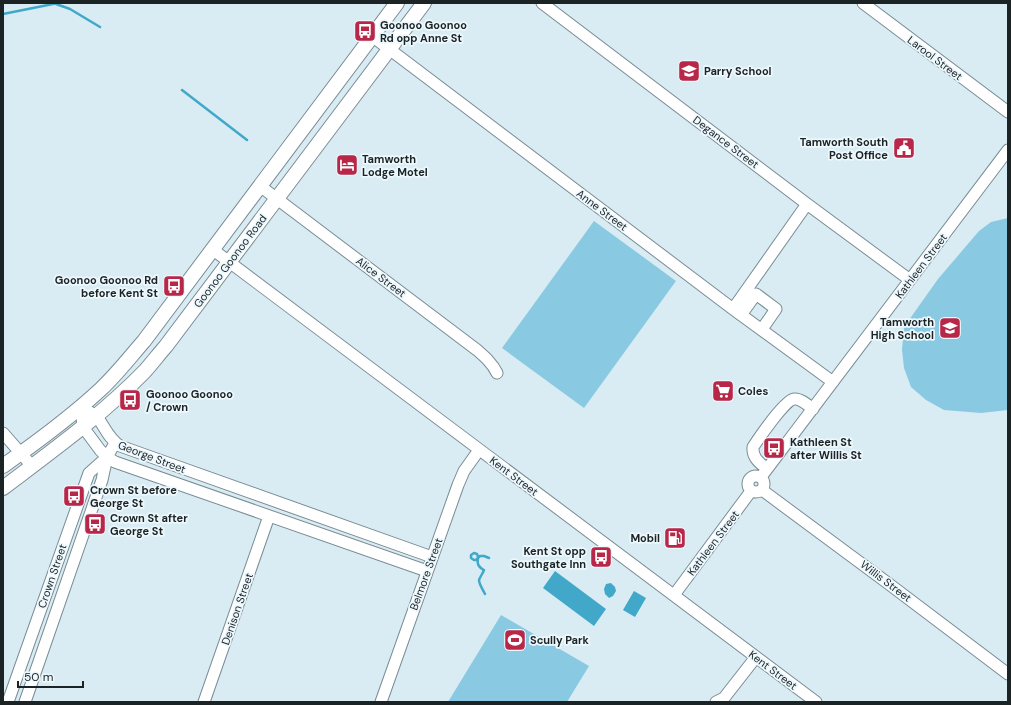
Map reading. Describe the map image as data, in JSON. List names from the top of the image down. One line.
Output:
{"streets":{"main road":["Goonoo Goonoo Road"],"street":["Larool Street","Degance Street","Anne Street","Kathleen Street","Alice Street","George Street","Kent Street","Belmore Street","Crown Street","Willis Street","Denison Street"]},"crossings":[["Degance Street","Kathleen Street"],["Anne Street","Goonoo Goonoo Road"],["Anne Street","Kathleen Street"],["Goonoo Goonoo Road","Alice Street"],["Goonoo Goonoo Road","George Street"],["Goonoo Goonoo Road","Kent Street"],["Kathleen Street","Kent Street"],["Kathleen Street","Willis Street"],["George Street","Belmore Street"],["George Street","Crown Street"],["George Street","Denison Street"],["Kent Street","Belmore Street"]],"places":{"bus stop":["Goonoo Goonoo Rd opp Anne St","Goonoo Goonoo Rd before Kent St","Goonoo Goonoo / Crown","Kathleen St after Willis St","Crown St before George St","Crown St after George St","Kent St opp Southgate Inn"],"school or university":["Parry School","Tamworth High School"],"public building":["Tamworth South Post Office"],"hotel":["Tamworth Lodge Motel"],"supermarket":["Coles"],"fuel station":["Mobil"],"sports":["Scully Park"]},"scale_bar":"50 m"}
